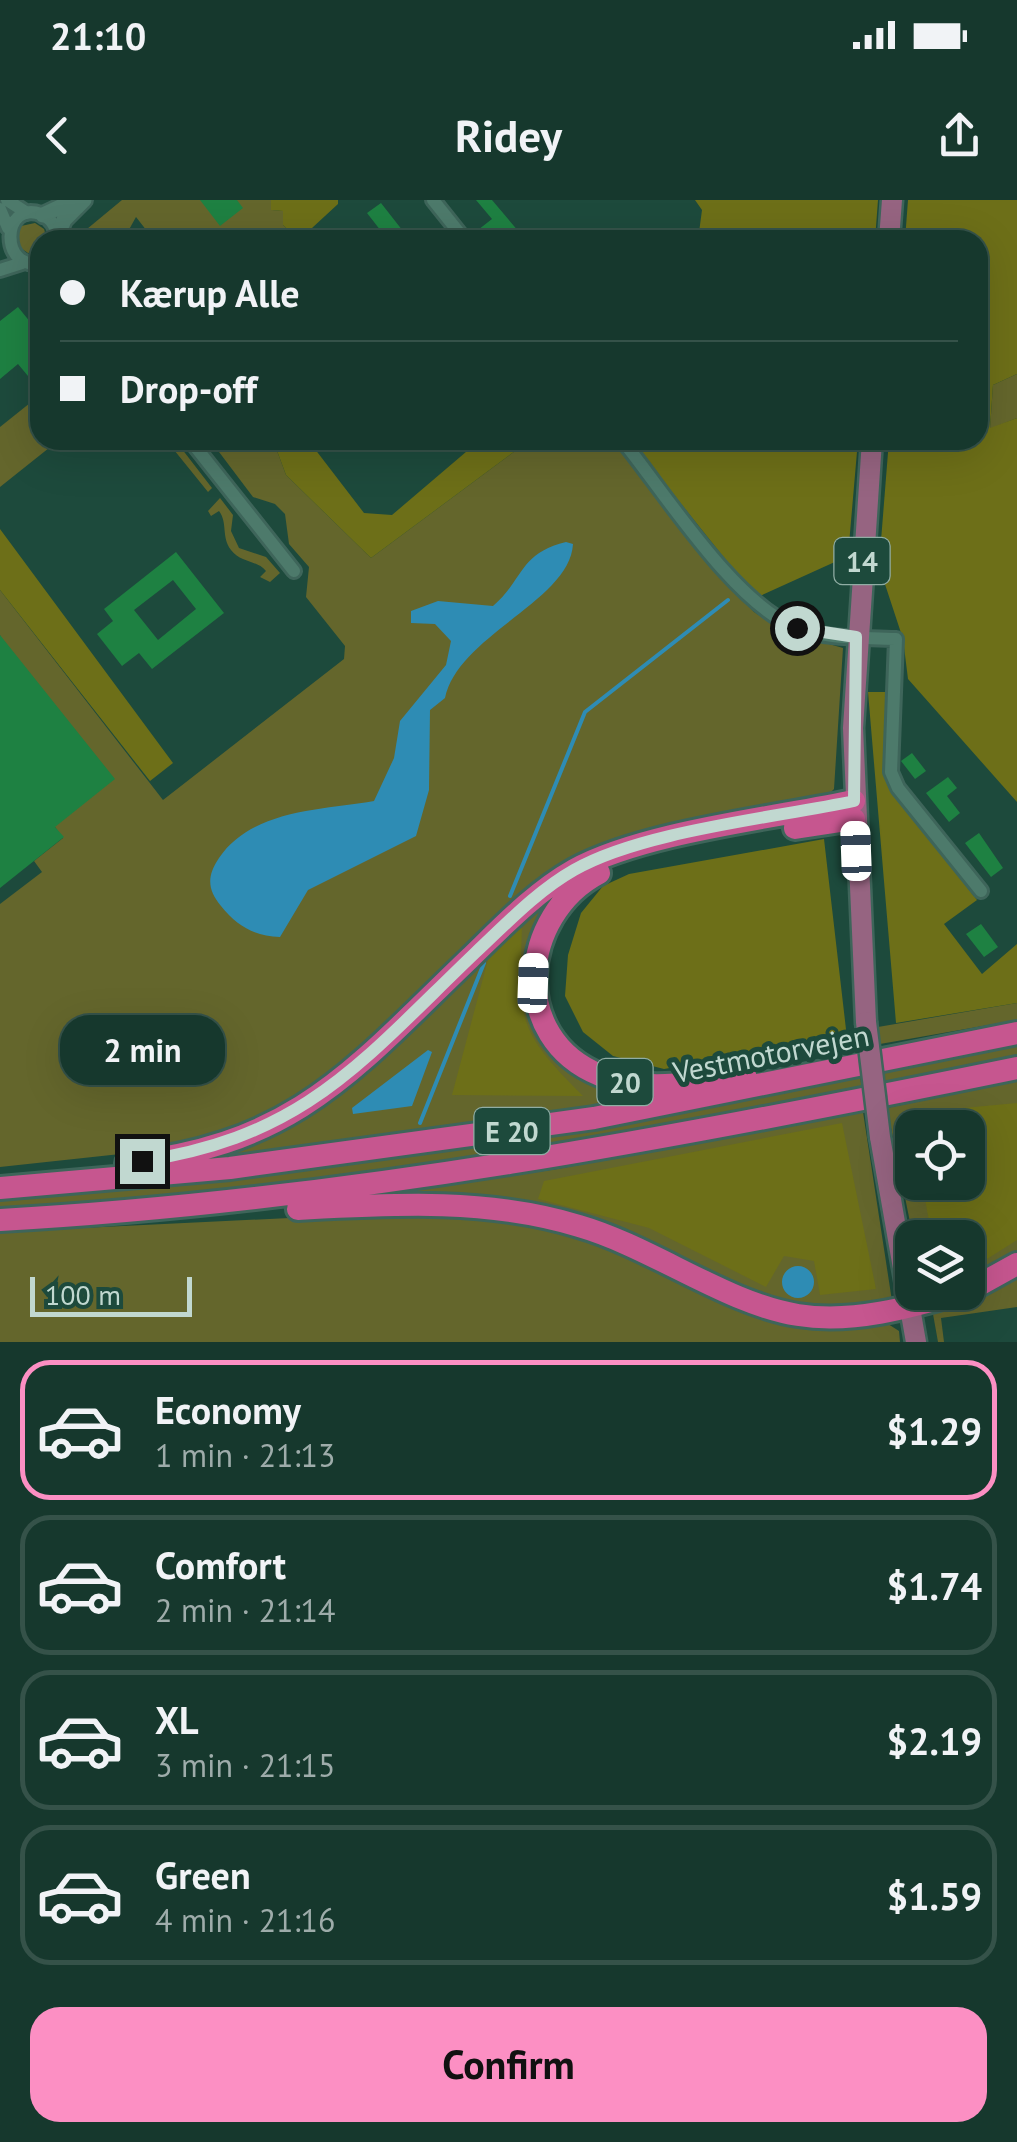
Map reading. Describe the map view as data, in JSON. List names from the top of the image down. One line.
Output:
{"streets":{"highway":["Vestmotorvejen","20","E 20"],"main road":["14"]},"crossings":[["14","20"],["Vestmotorvejen","20"]],"scale_bar":"100 m","page":{"status":"21:10","header":"Ridey","banner":["Kærup Alle","Drop-off"],"bubble":"2 min","scale":"100 m","list":[{"name":"Economy","note":"1 min · 21:13","value":"$1.29"},{"name":"Comfort","note":"2 min · 21:14","value":"$1.74"},{"name":"XL","note":"3 min · 21:15","value":"$2.19"},{"name":"Green","note":"4 min · 21:16","value":"$1.59"}],"buttons":"Confirm"}}
